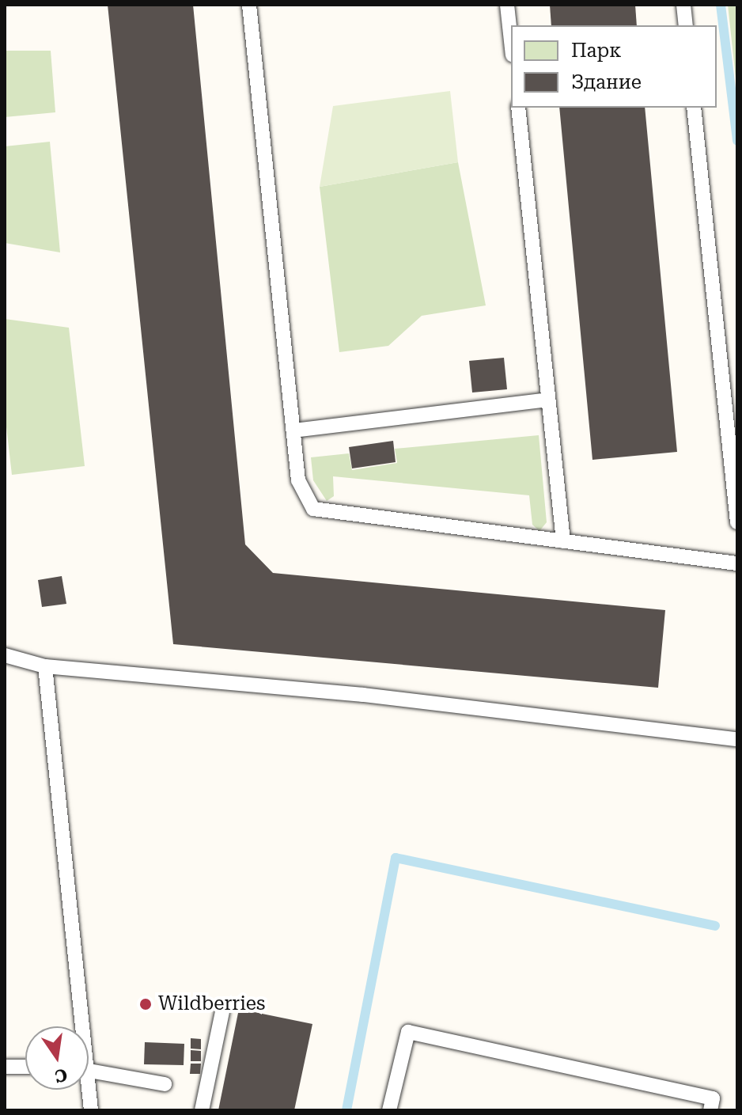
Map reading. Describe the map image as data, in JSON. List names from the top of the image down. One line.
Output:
{"places":["Wildberries"],"legend":["Парк","Здание"],"north":"bottom"}
